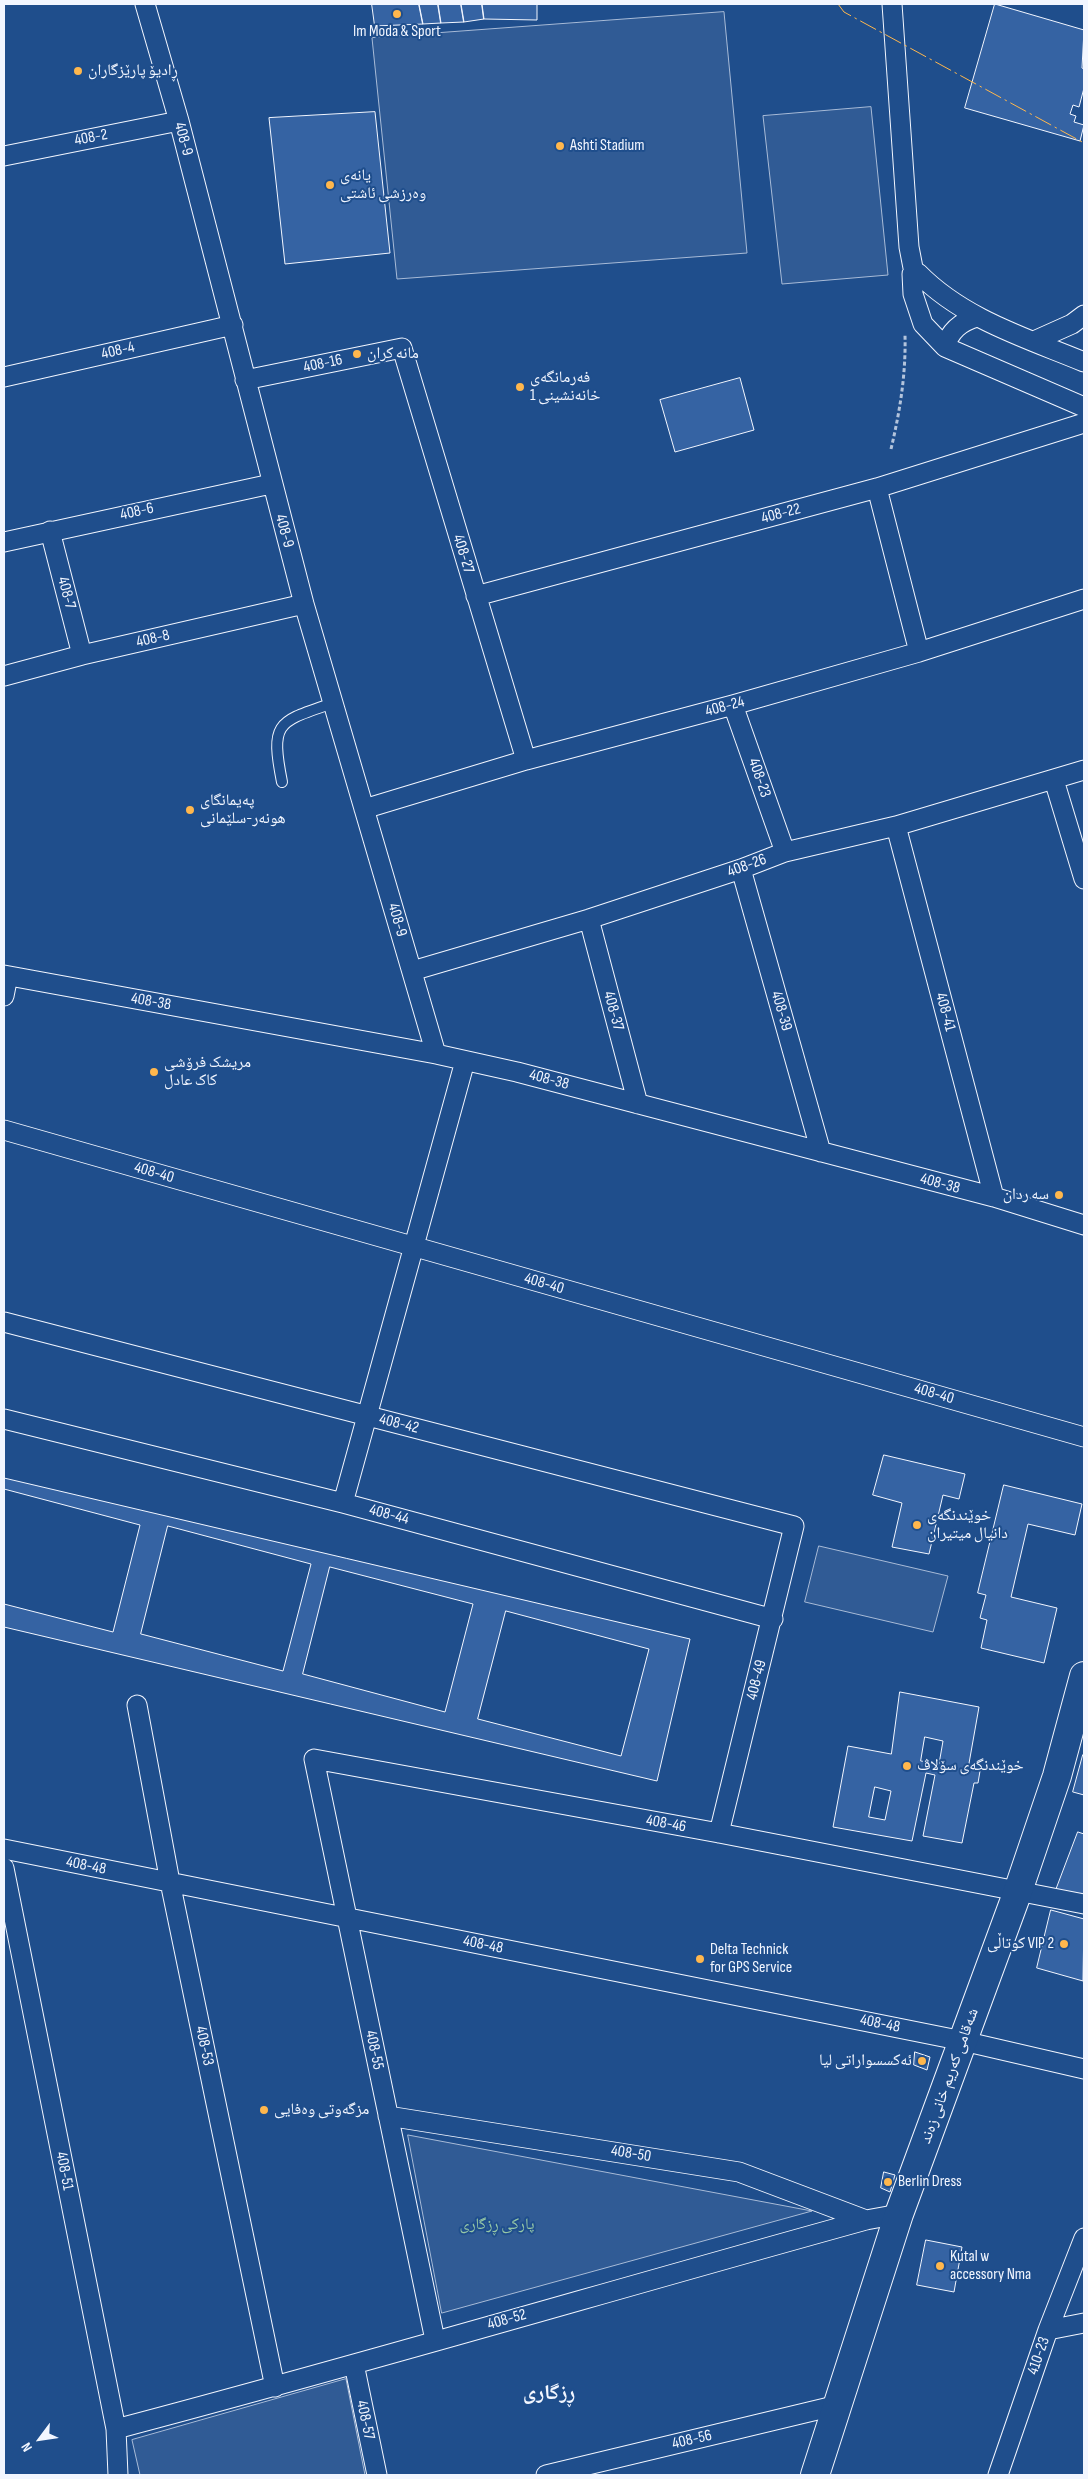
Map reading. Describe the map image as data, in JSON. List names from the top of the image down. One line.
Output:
{"streets":{"street":["408-2","408-9","408-4","408-16","408-6","408-22","408-27","408-7","408-8","408-24","408-23","408-26","408-38","408-37","408-39","408-41","408-40","408-42","408-44","408-49","408-46","408-48","408-53","408-55","شەقامی کەریم خانی زەند","408-50","408-51","408-52","410-23","408-57","408-56"]},"crossings":[["408-2","408-9"],["408-9","408-4"],["408-9","408-16"],["408-9","408-6"],["408-9","408-8"],["408-9","408-24"],["408-9","408-26"],["408-9","408-38"],["408-16","408-27"],["408-6","408-7"],["408-22","408-27"],["408-27","408-24"],["408-7","408-8"],["408-24","408-23"],["408-23","408-26"],["408-26","408-37"],["408-26","408-39"],["408-26","408-41"],["408-38","408-37"],["408-38","408-39"],["408-38","408-41"],["408-42","408-49"],["408-44","408-49"],["408-49","408-46"],["408-46","408-55"],["408-46","شەقامی کەریم خانی زەند"],["408-48","408-53"],["408-48","408-55"],["408-48","شەقامی کەریم خانی زەند"],["408-53","408-52"],["408-55","408-50"],["408-55","408-52"],["شەقامی کەریم خانی زەند","408-52"],["شەقامی کەریم خانی زەند","408-56"],["408-50","408-52"],["408-51","408-52"],["408-52","408-57"]],"districts":["ڕزگاری"],"parks":["پارکی ڕزگاری"],"places":["Im Moda & Sport","ڕادیۆ پارێزگاران","Ashti Stadium","یانەی وەرزشی ئاشتی","مانه كران","فەرمانگەی خانەنشینی 1","پەیمانگای هونەر-سلێمانی","مریشک فرۆشی کاک عادل","سه ردان","خوێندنگەی دانیال میتیران","خوێندنگەی سۆلاڤ","کوتاڵی VIP 2","Delta Technick for GPS Service","ئەکسسواراتی لیا","مزگەوتی وەفایی","Berlin Dress","Kutal w accessory Nma"],"north":"bottom left"}
